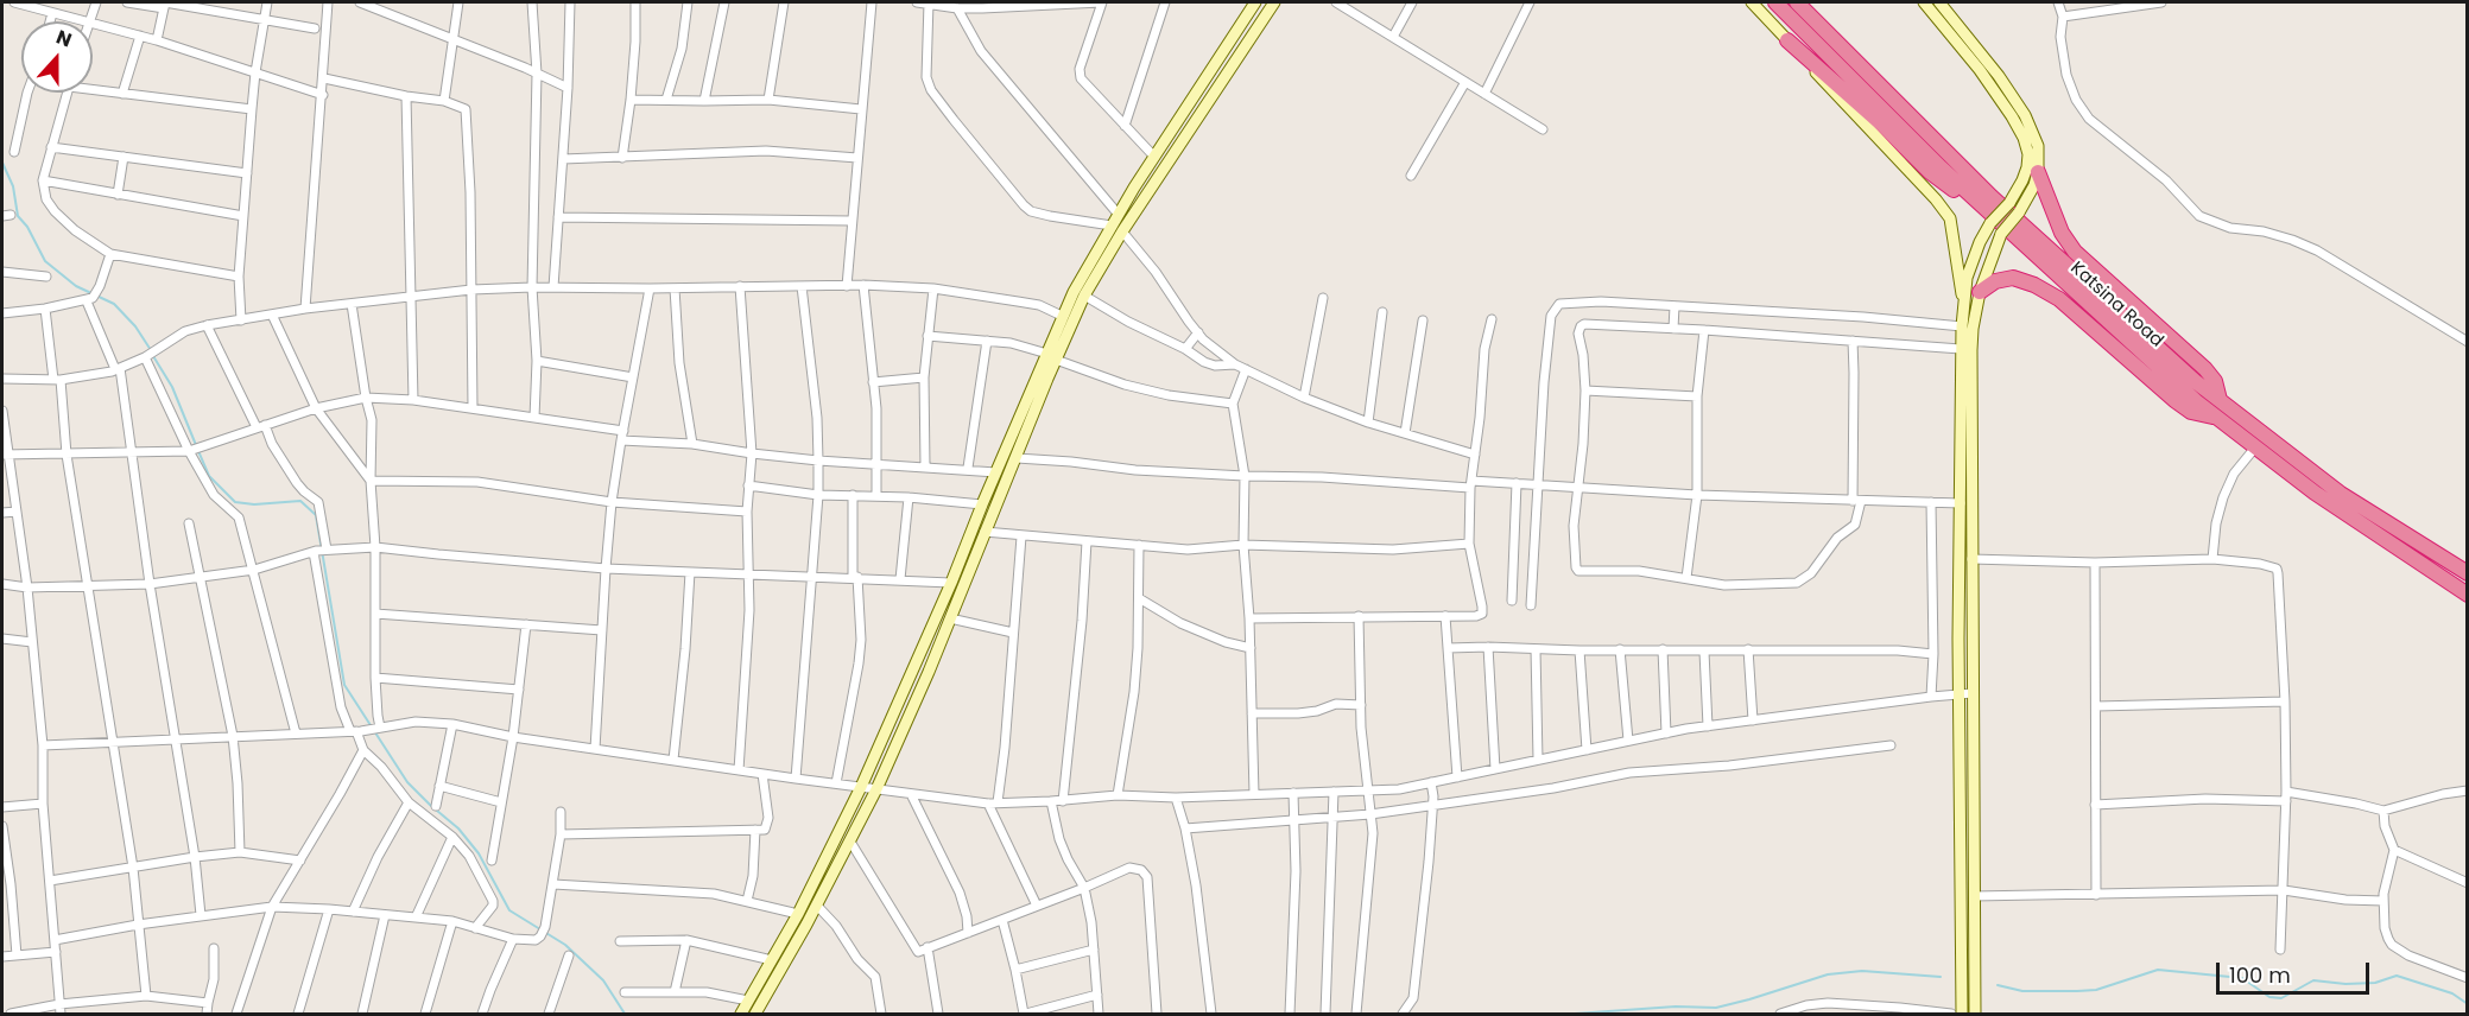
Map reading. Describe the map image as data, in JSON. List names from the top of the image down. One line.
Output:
{"streets":{"highway":["Katsina Road"]},"scale_bar":"100 m","north":"top"}
